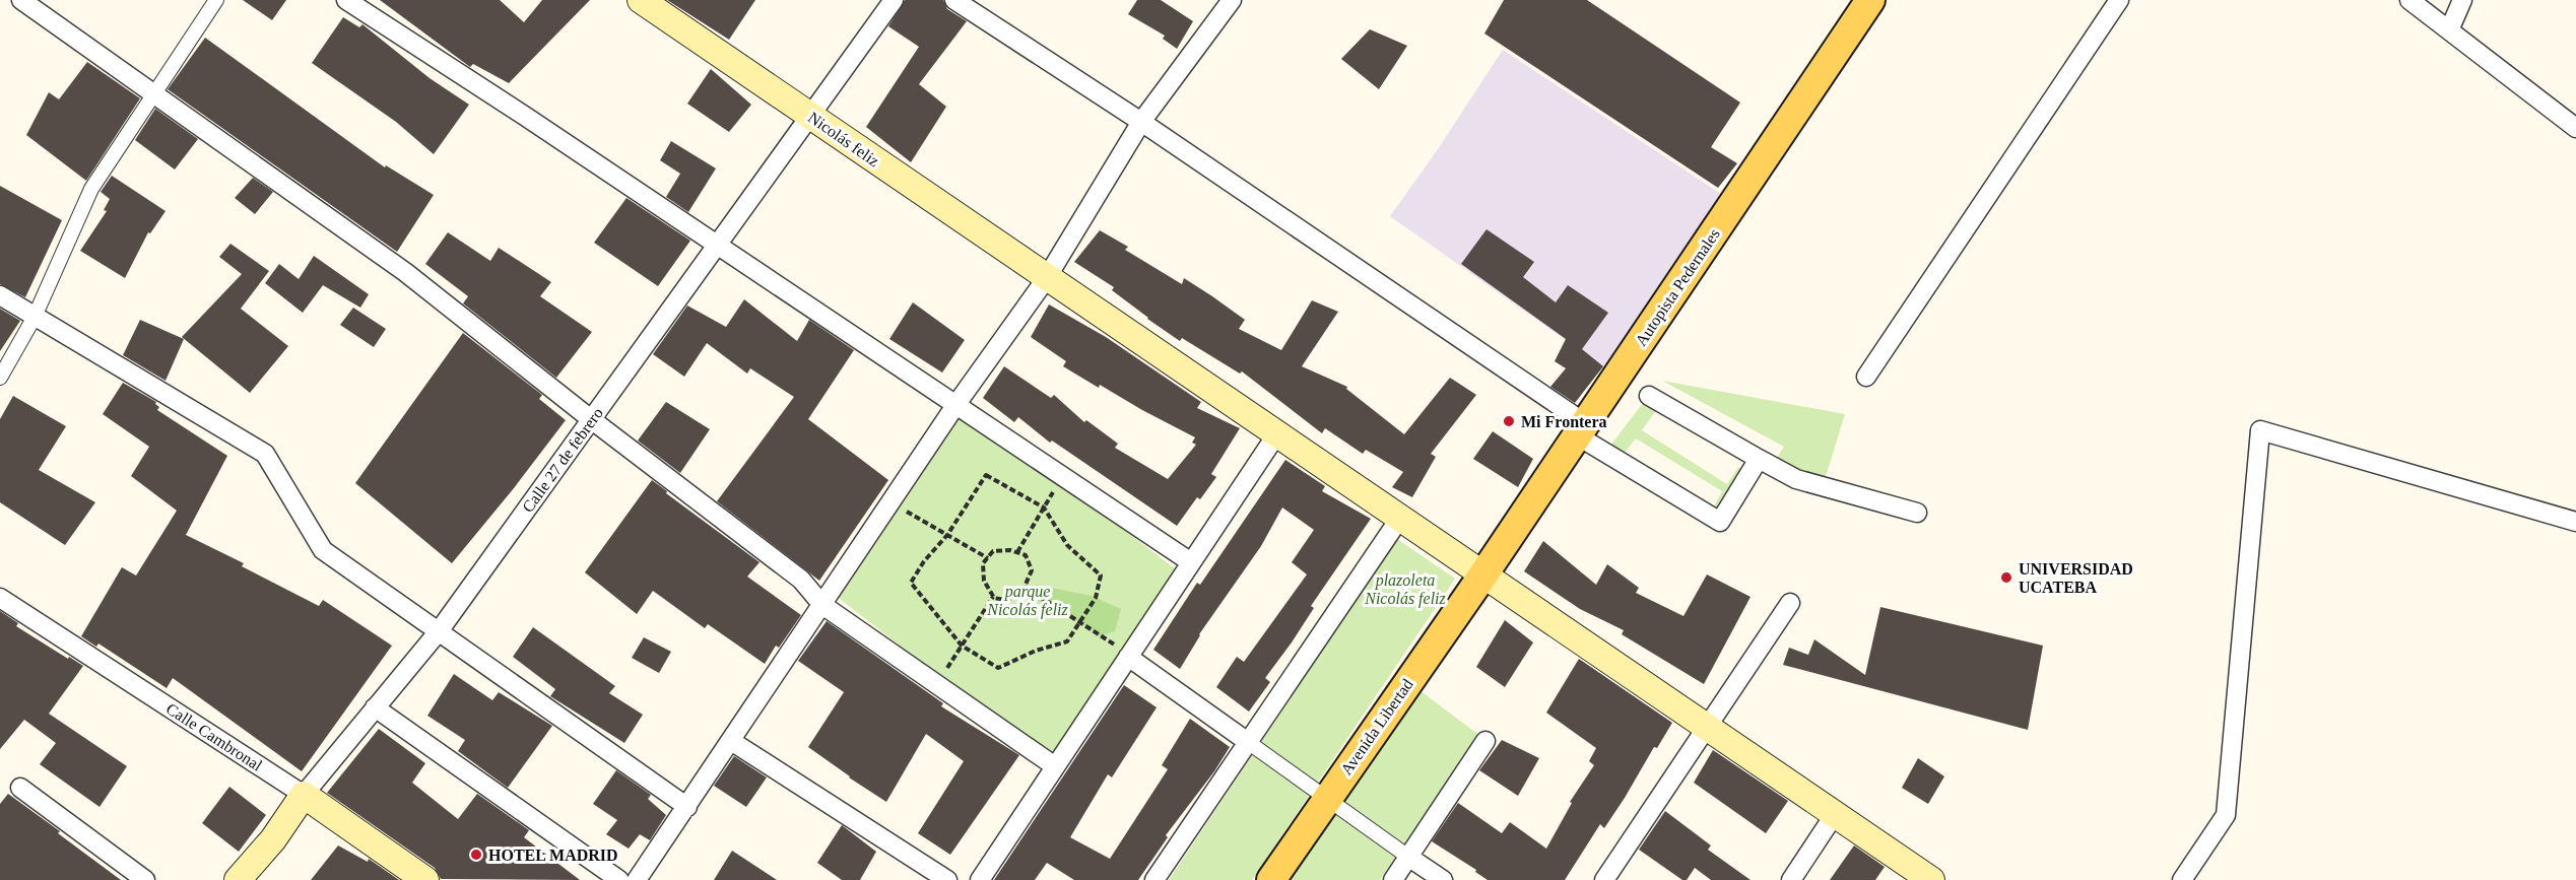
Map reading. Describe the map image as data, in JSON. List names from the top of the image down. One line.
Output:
{"streets":{"main road":["Nicolás feliz","Autopista Pedernales","Avenida Libertad","Calle Cambronal"],"street":["Calle 27 de febrero"]},"crossings":[["Nicolás feliz","Autopista Pedernales"],["Nicolás feliz","Calle 27 de febrero"],["Nicolás feliz","Avenida Libertad"],["Autopista Pedernales","Avenida Libertad"],["Calle 27 de febrero","Calle Cambronal"]],"parks":["plazoleta Nicolás feliz","parque Nicolás feliz"],"places":["Mi Frontera","UNIVERSIDAD UCATEBA","HOTEL MADRID"]}
